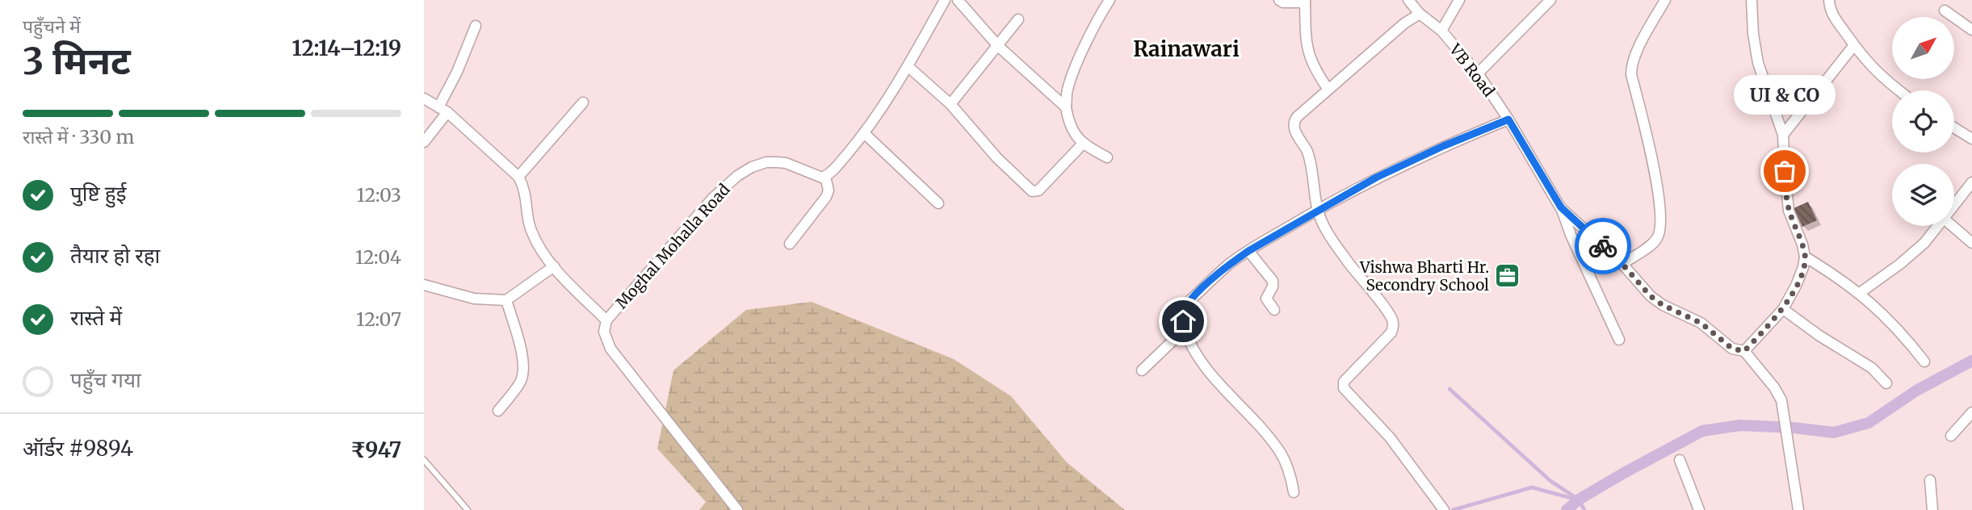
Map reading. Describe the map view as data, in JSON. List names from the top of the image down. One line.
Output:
{"streets":{"street":["VB Road","Moghal Mohalla Road"]},"districts":["Rainawari"],"places":{"other":["UI & CO"],"office":["Vishwa Bharti Hr. Secondry School"]},"north":"top right","page":{"heading":["3 मिनट","पहुँचने में","12:14–12:19"],"panel":["ऑर्डर #9894","₹947"],"bubble":"UI & CO","bar":"रास्ते में · 330 m","list":[["पुष्टि हुई","12:03"],["तैयार हो रहा","12:04"],["रास्ते में","12:07"],"पहुँच गया"]}}
